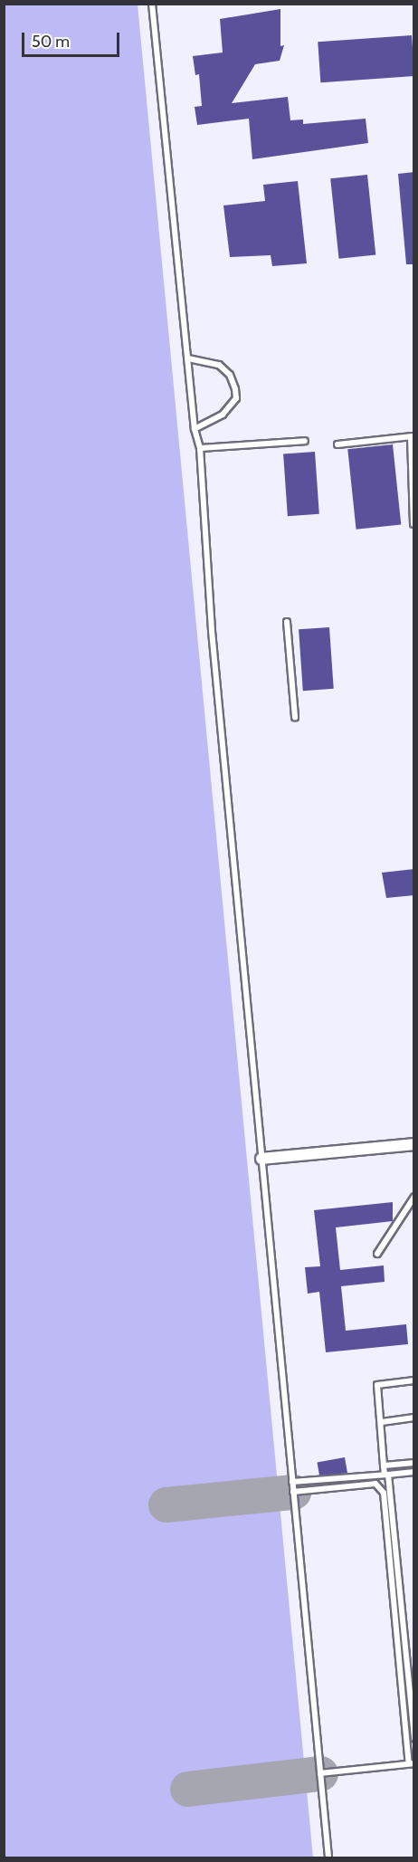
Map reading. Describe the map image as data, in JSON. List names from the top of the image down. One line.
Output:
{"scale_bar":"50 m"}
